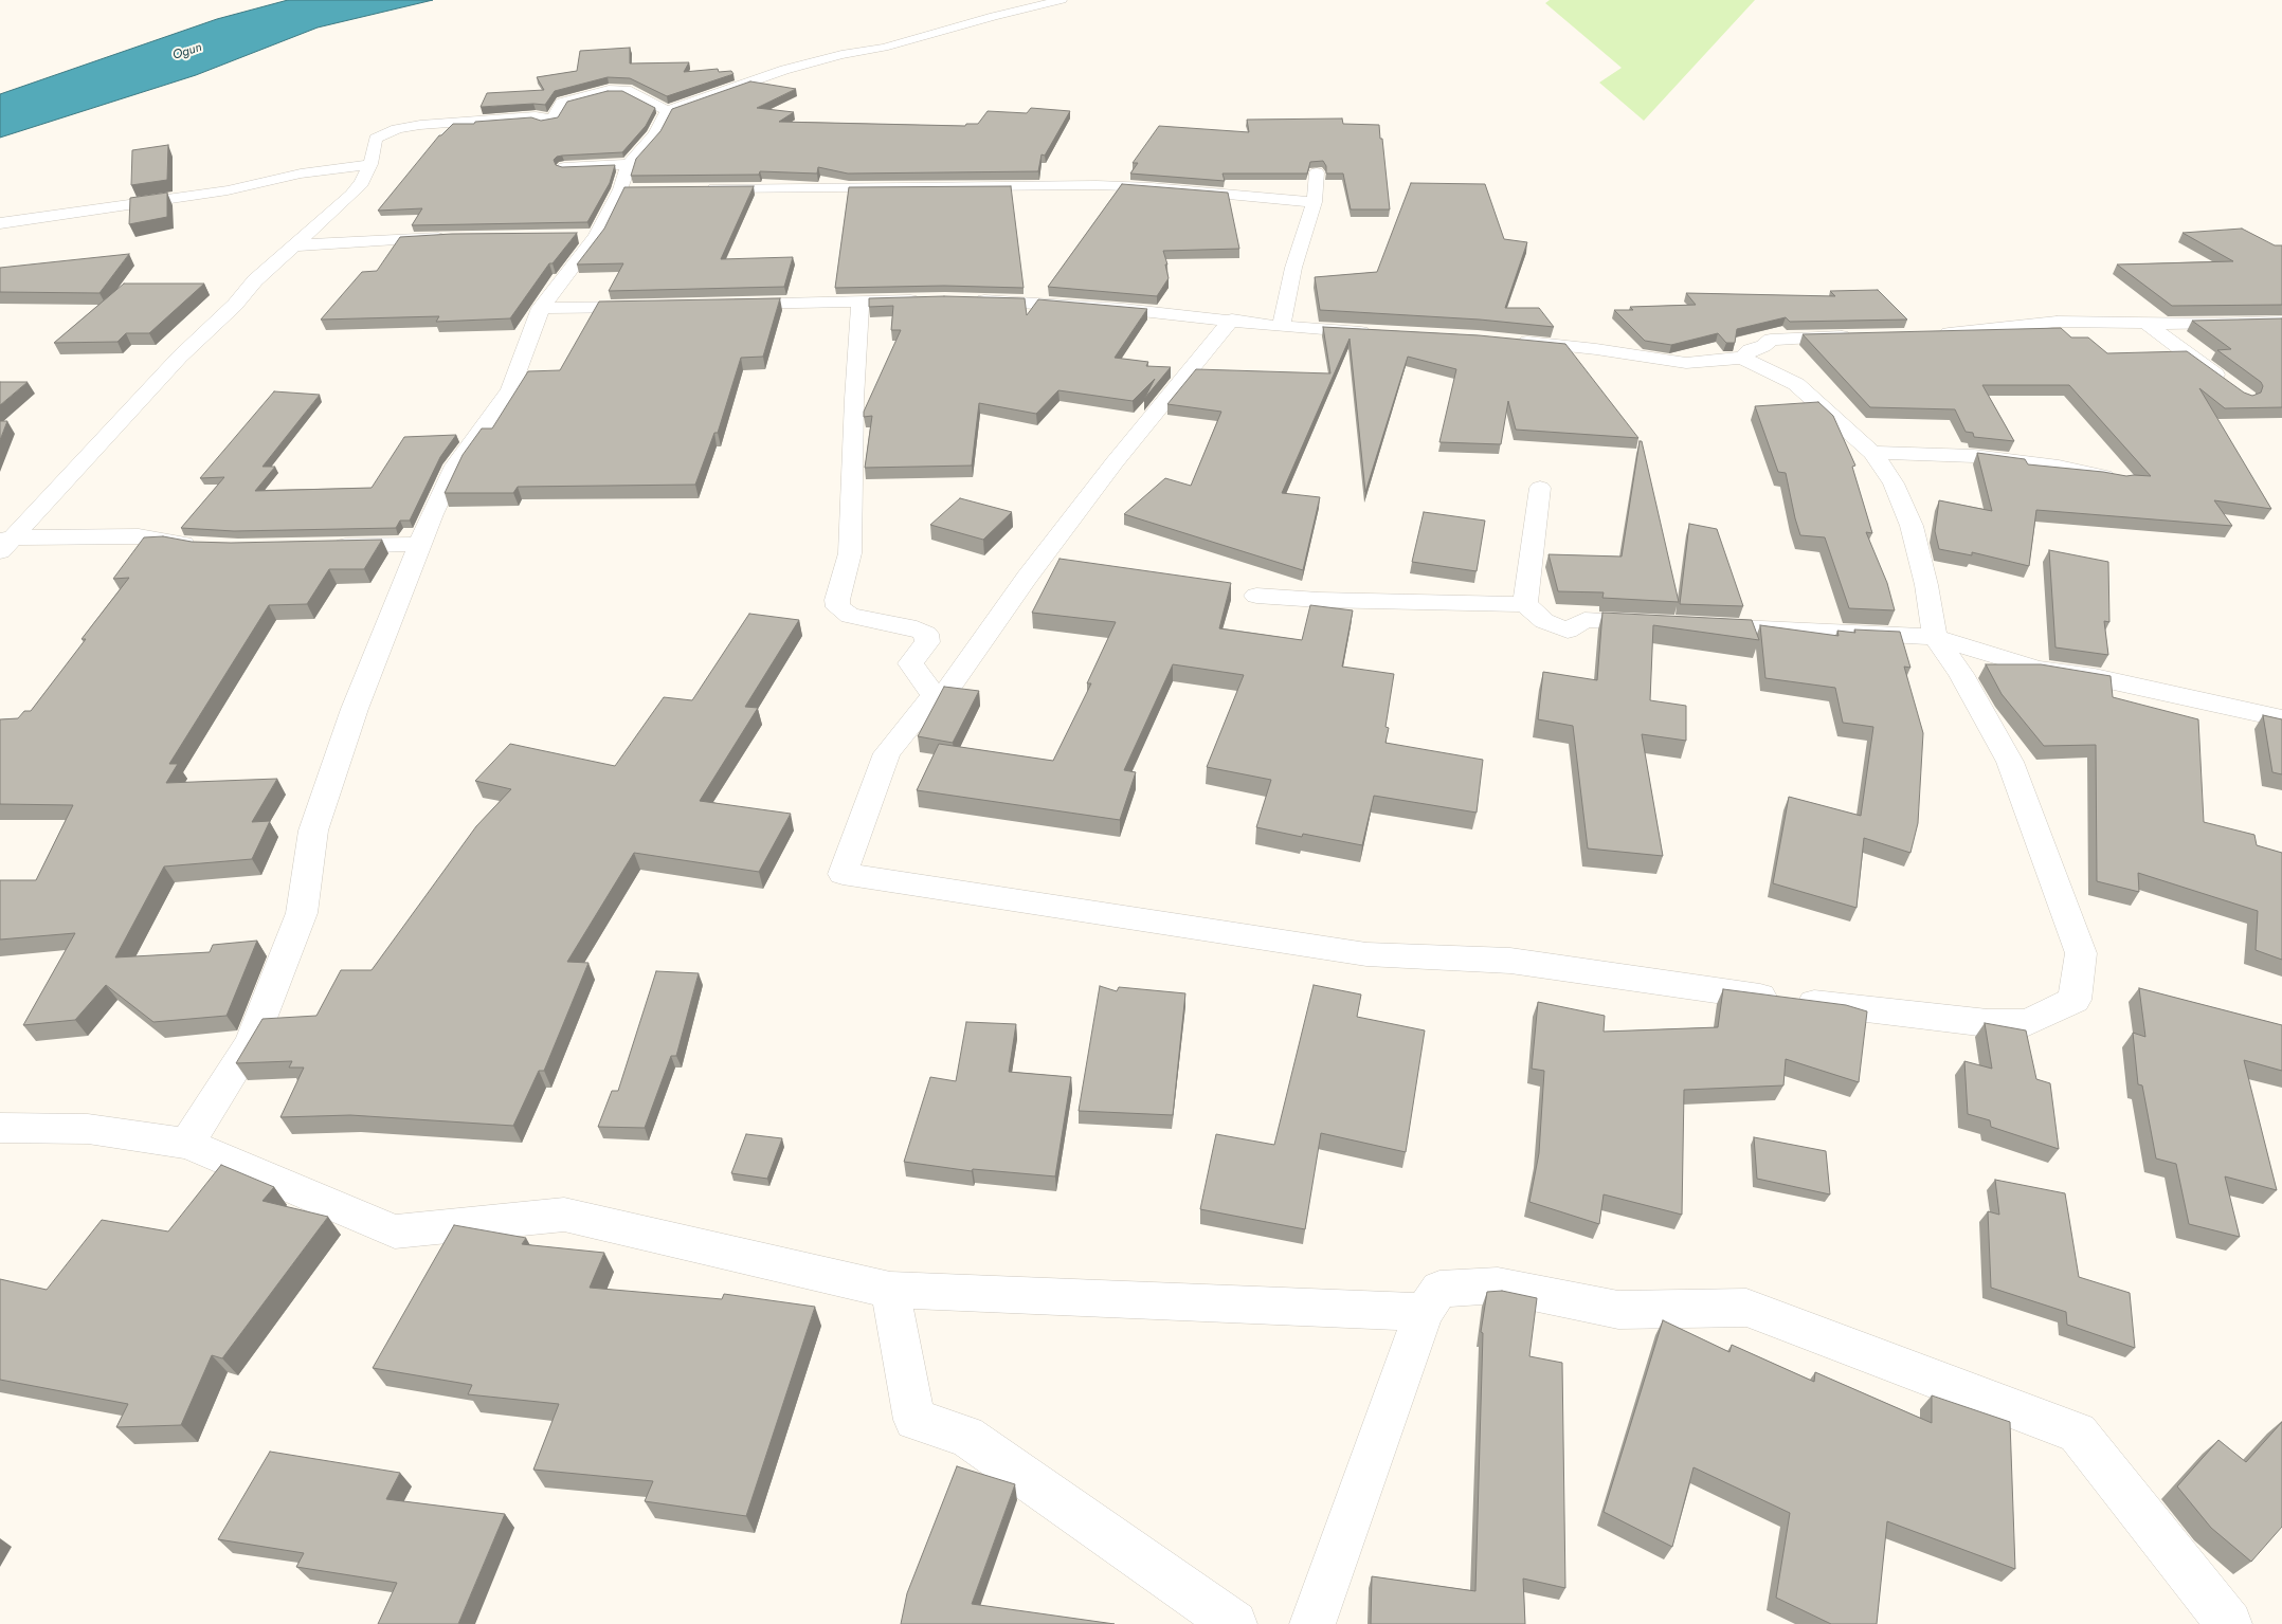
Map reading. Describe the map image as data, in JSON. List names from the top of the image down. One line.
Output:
{"water":["Ogun"]}
